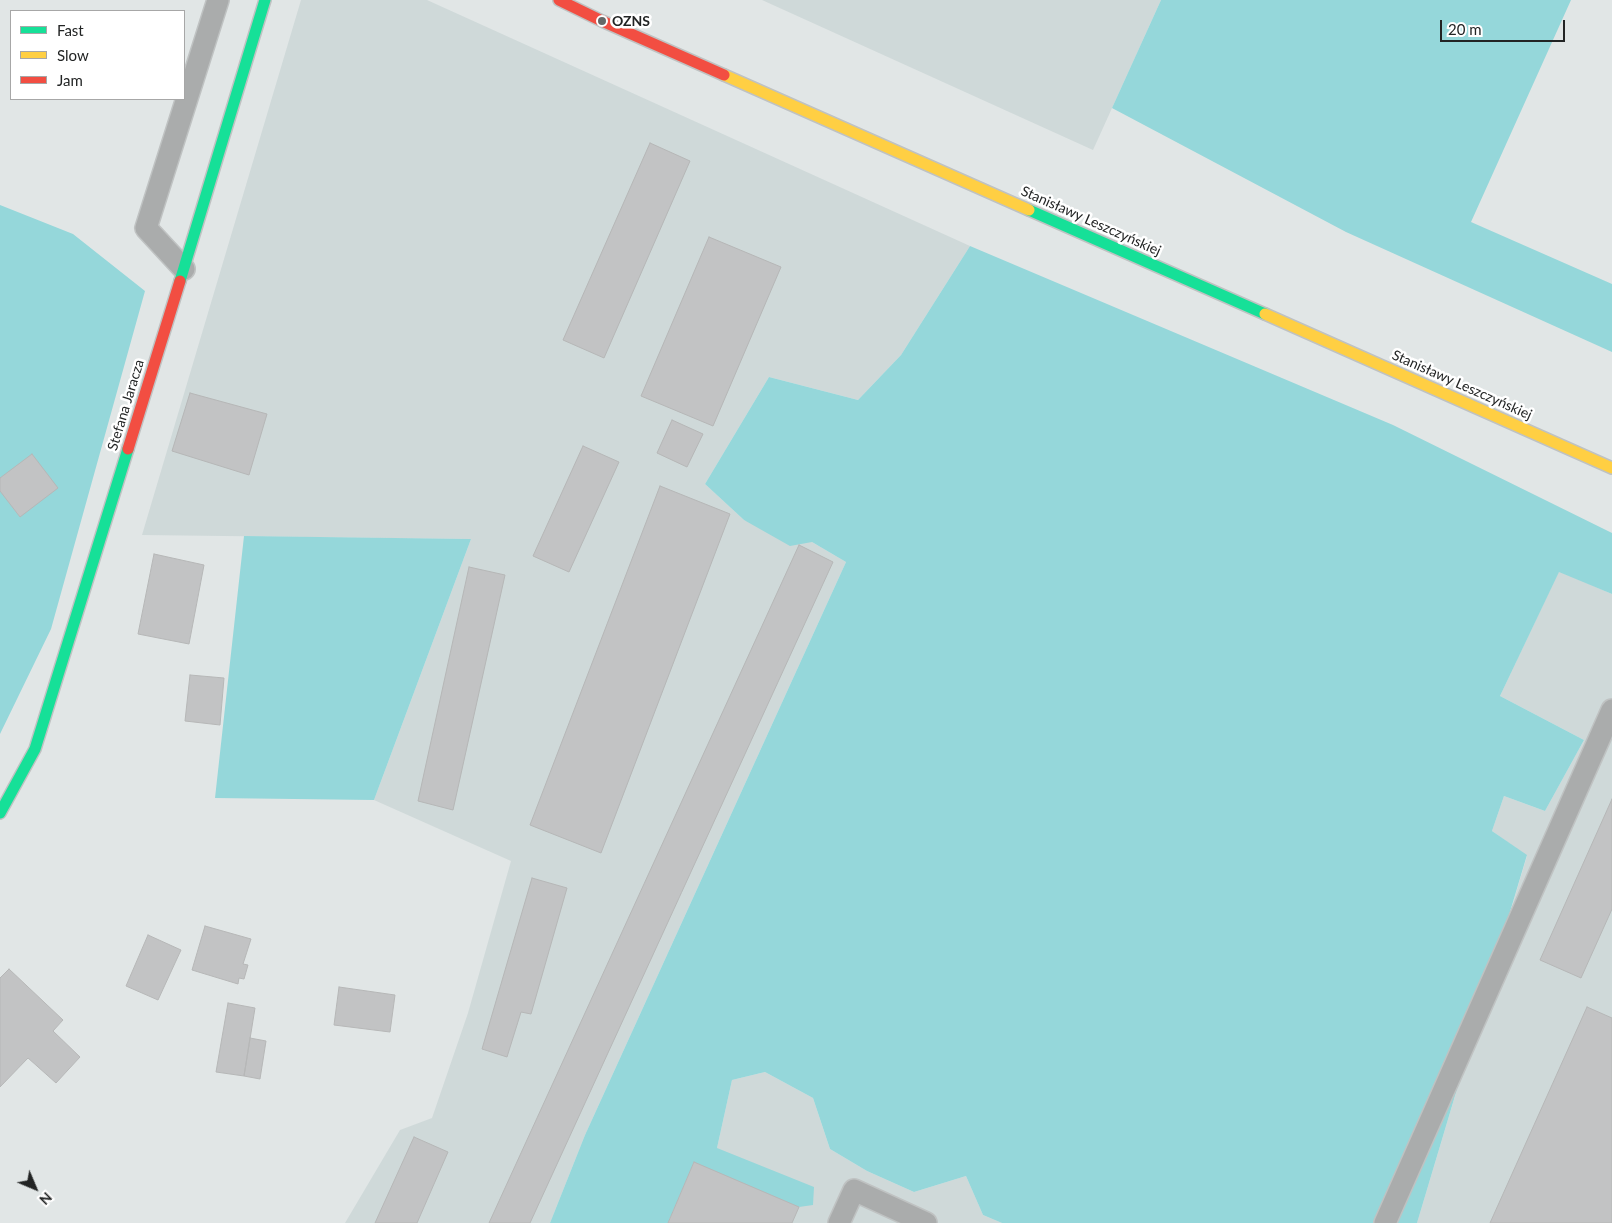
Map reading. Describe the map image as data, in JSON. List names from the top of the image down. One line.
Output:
{"streets":{"street":["Stanisławy Leszczyńskiej","Stefana Jaracza"]},"places":["OZNS"],"legend":["Fast","Slow","Jam"],"scale_bar":"20 m","north":"bottom right"}
